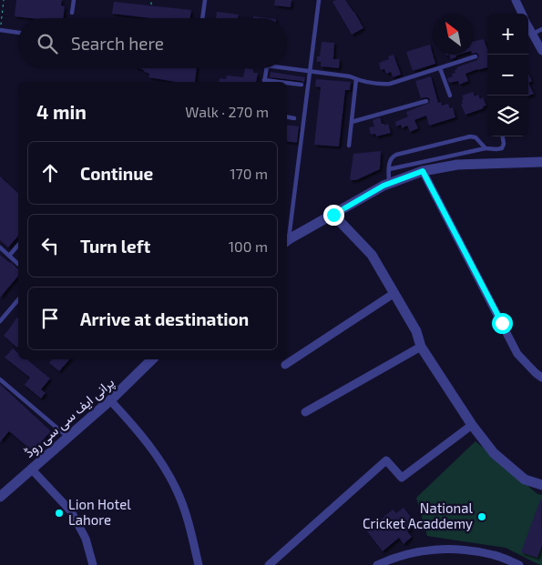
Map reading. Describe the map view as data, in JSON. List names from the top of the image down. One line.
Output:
{"streets":{"street":["پرانی ایف سی سی روڈ"]},"places":["Lion Hotel Lahore","National Cricket Acaddemy"],"north":"top left","page":{"map_buttons":["+","−"],"search":"Search here","heading":["4 min","Walk · 270 m"],"list":[["Continue","170 m"],["Turn left","100 m"],"Arrive at destination"]}}
